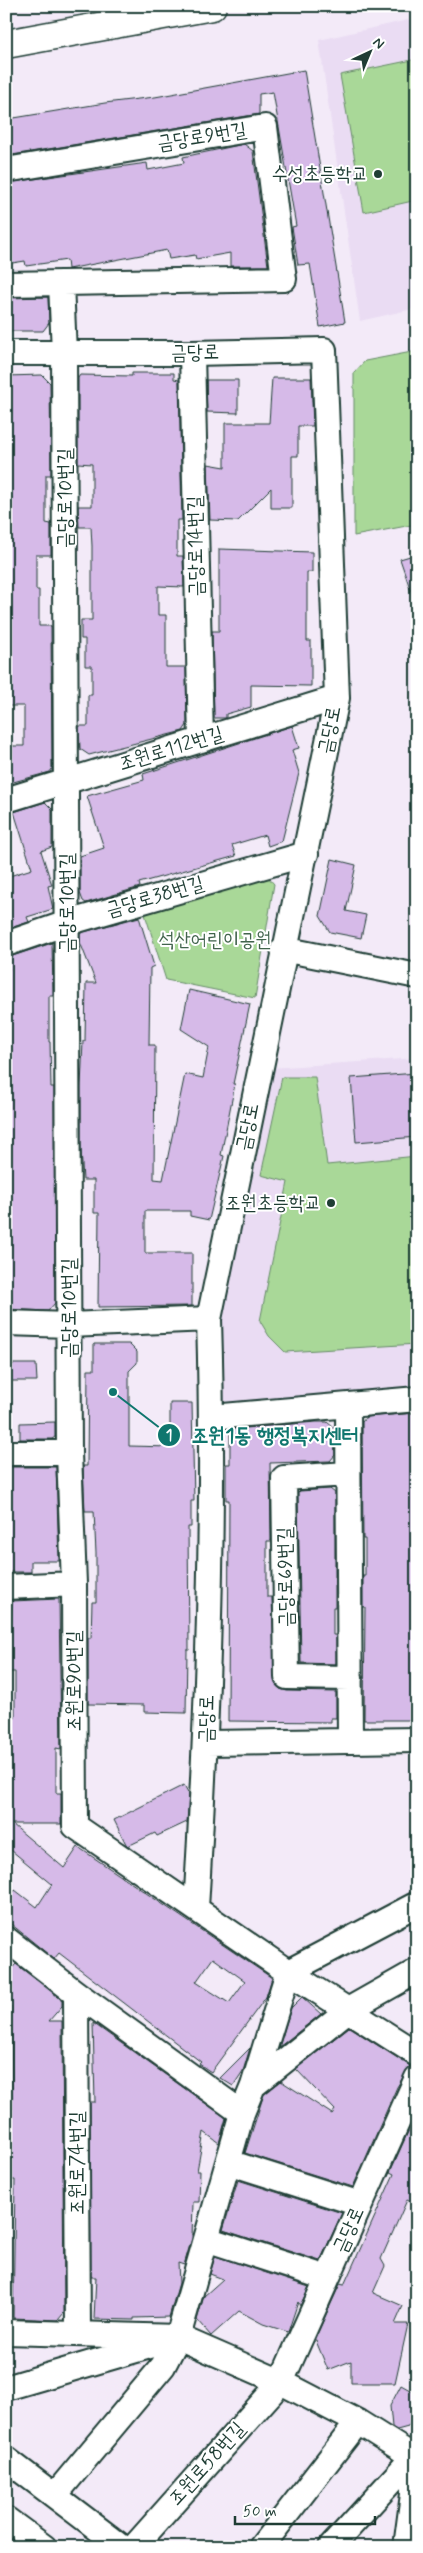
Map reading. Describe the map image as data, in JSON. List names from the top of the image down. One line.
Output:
{"streets":{"street":["금당로9번길","금당로","금당로10번길","금당로14번길","조원로112번길","금당로38번길","금당로69번길","조원로90번길","조원로74번길","조원로58번길"]},"crossings":[["금당로","금당로10번길"],["금당로","금당로14번길"],["금당로","조원로112번길"],["금당로","금당로38번길"],["금당로","조원로90번길"],["금당로","조원로58번길"],["금당로10번길","조원로112번길"],["금당로10번길","금당로38번길"],["금당로10번길","조원로90번길"],["금당로14번길","조원로112번길"]],"parks":["석산어린이공원"],"places":["수성초등학교","조원초등학교","조원1동 행정복지센터"],"scale_bar":"50 m","north":"top right"}
